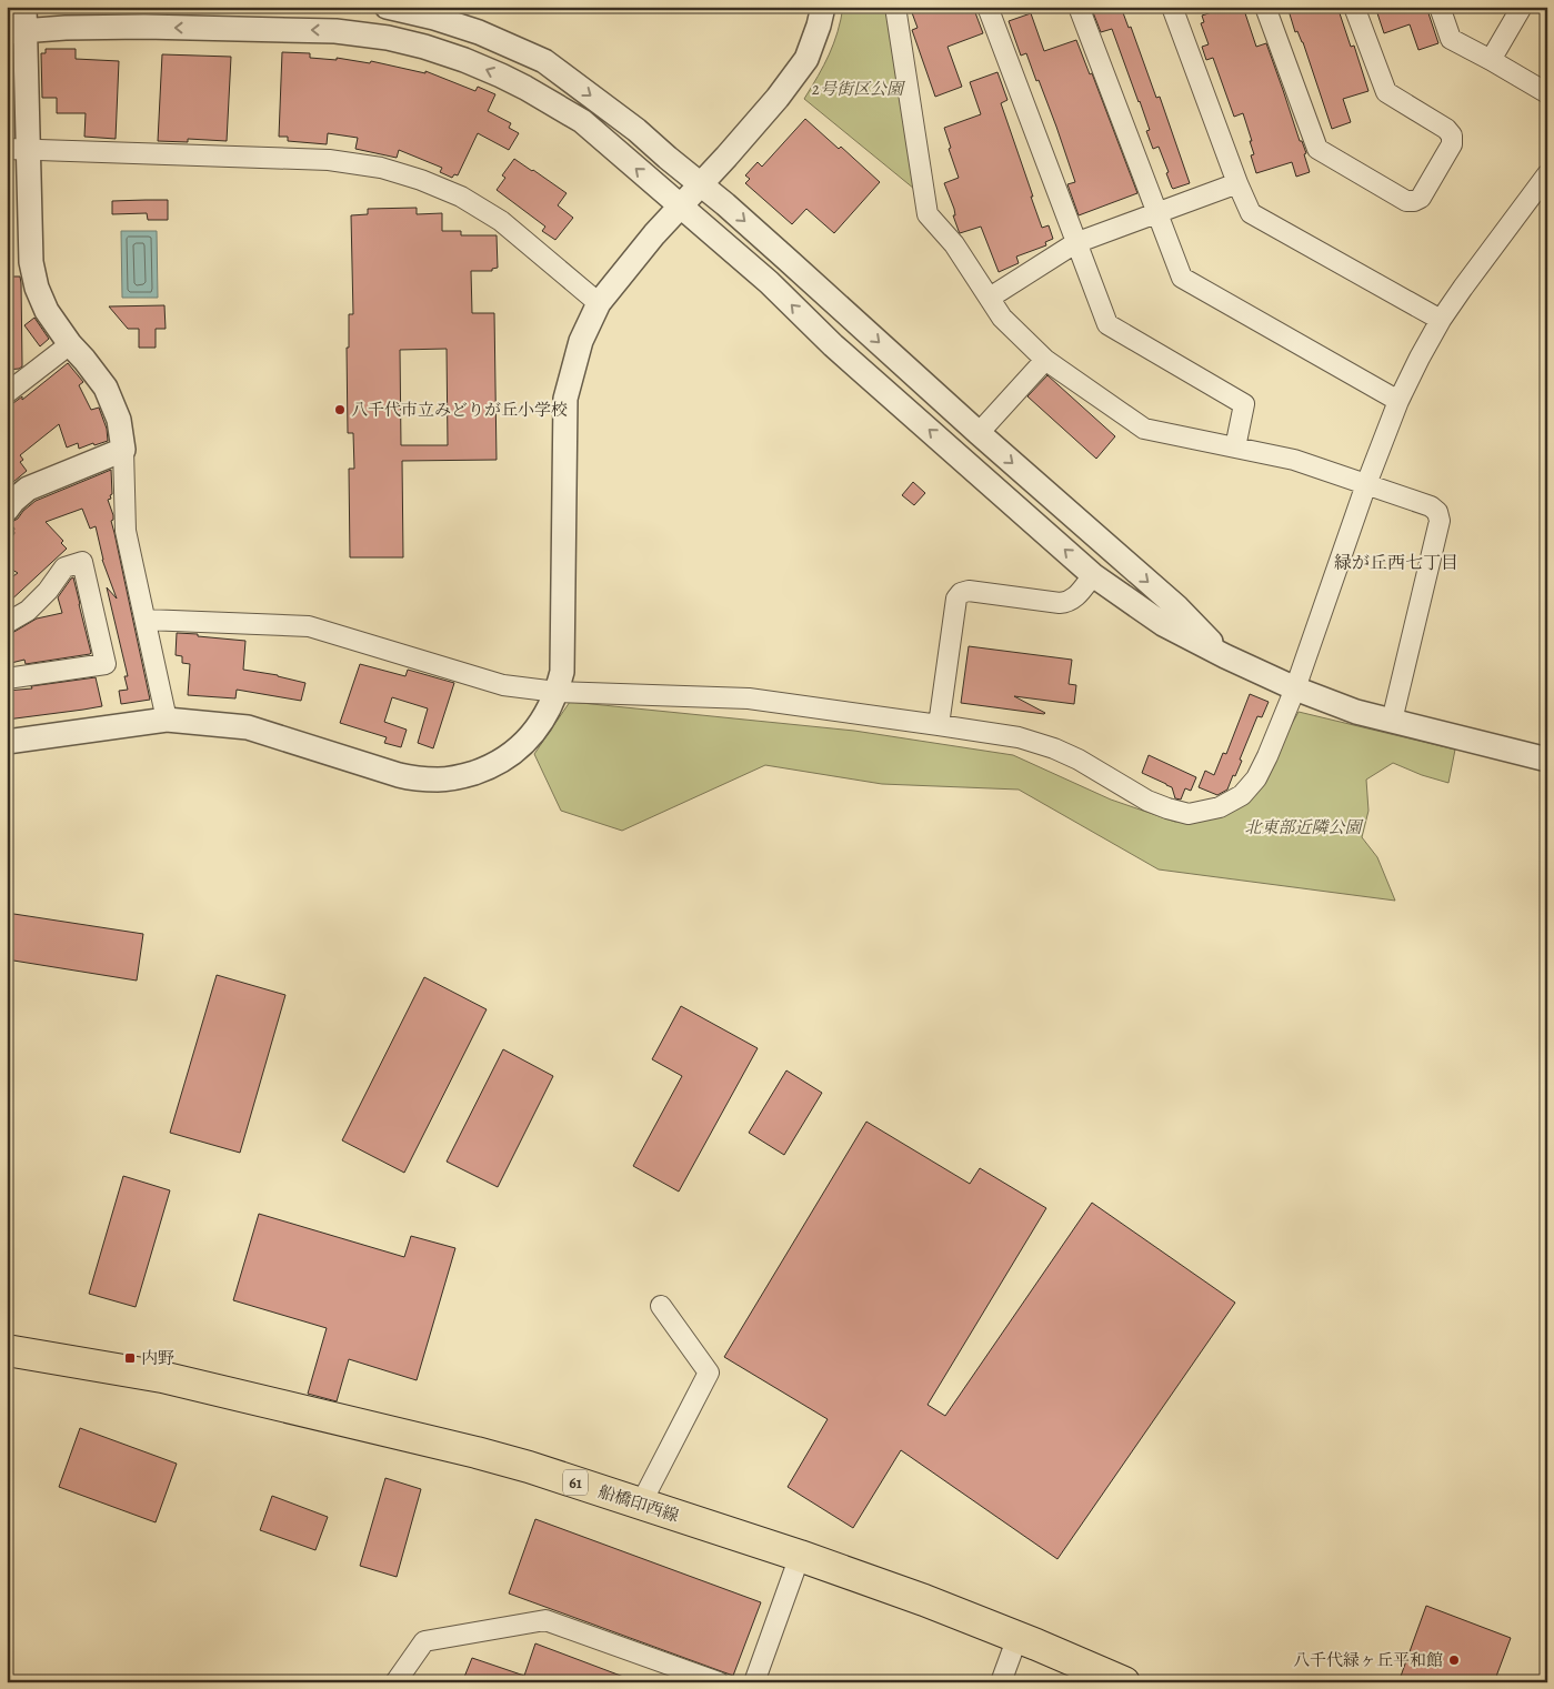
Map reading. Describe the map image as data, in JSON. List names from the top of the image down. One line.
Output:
{"streets":{"main road":["61","船橋印西線"]},"districts":["緑が丘西七丁目"],"parks":["2号街区公園","北東部近隣公園"],"places":{"other":["八千代市立みどりが丘小学校","八千代緑ヶ丘平和館"],"transit":["内野"]}}
